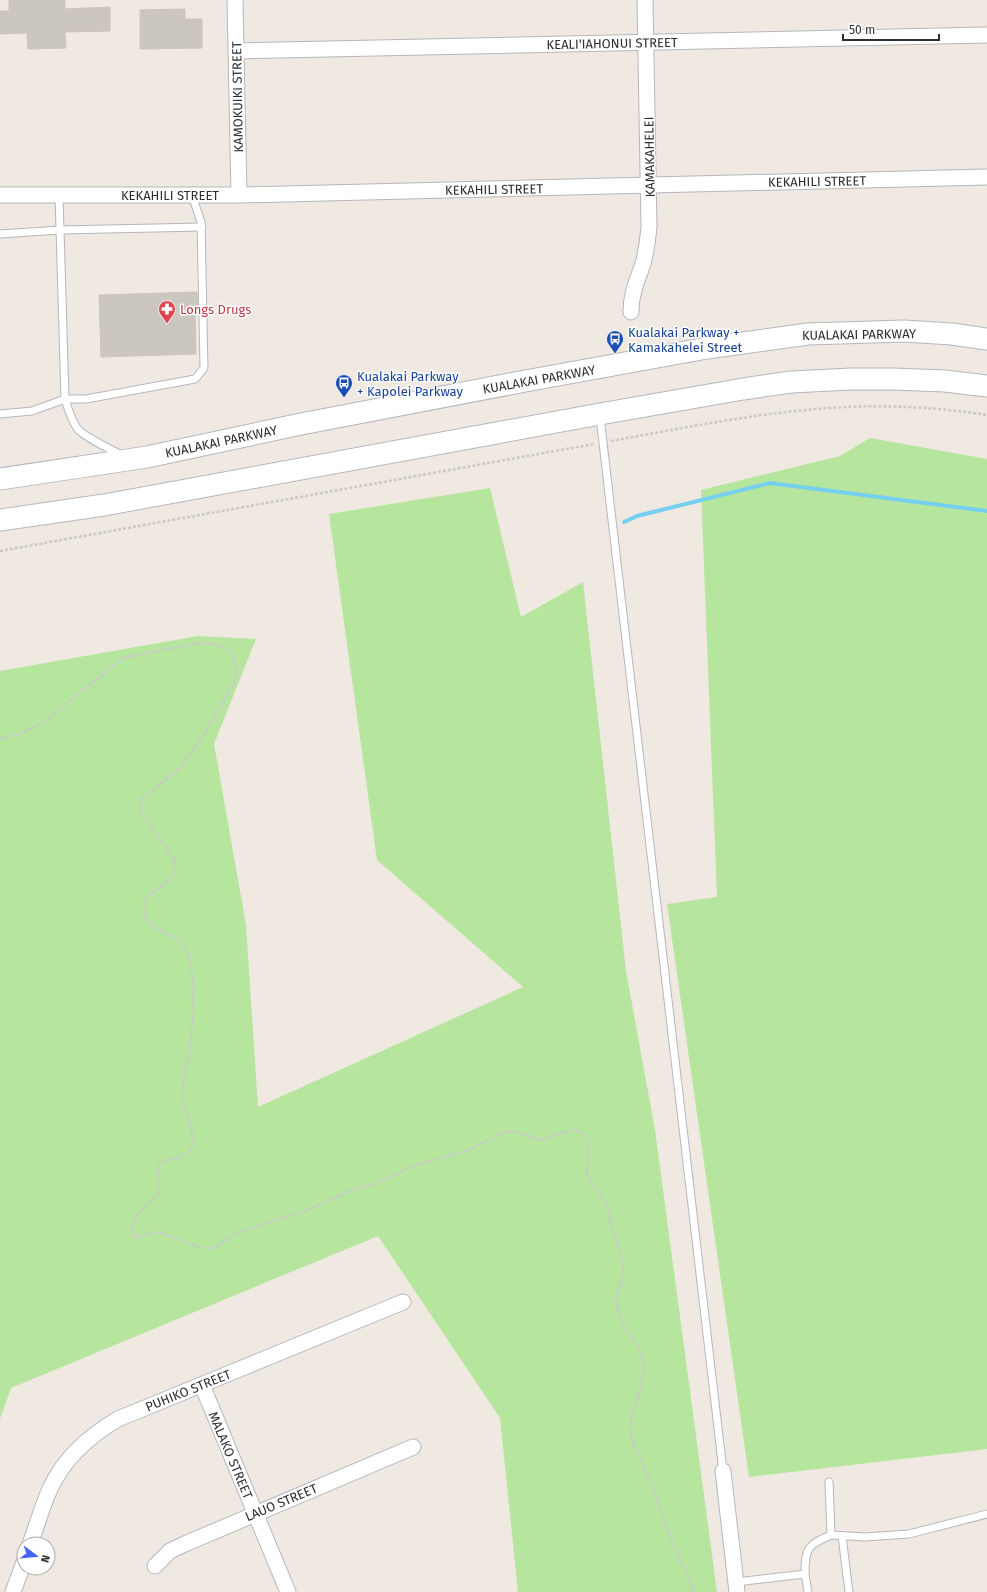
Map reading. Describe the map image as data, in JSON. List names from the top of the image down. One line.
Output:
{"streets":{"main road":["KUALAKAI PARKWAY"],"street":["KEALI'IAHONUI STREET","KAMOKUIKI STREET","KAMAKAHELEI","KEKAHILI STREET","PUHIKO STREET","MALAKO STREET","LAUO STREET"]},"crossings":[["KEALI'IAHONUI STREET","KAMOKUIKI STREET"],["KEALI'IAHONUI STREET","KAMAKAHELEI"],["KAMOKUIKI STREET","KEKAHILI STREET"],["KAMAKAHELEI","KEKAHILI STREET"],["PUHIKO STREET","MALAKO STREET"],["MALAKO STREET","LAUO STREET"]],"places":{"pharmacy":["Longs Drugs"],"bus stop":["Kualakai Parkway + Kamakahelei Street","Kualakai Parkway + Kapolei Parkway"]},"scale_bar":"50 m","north":"right"}
